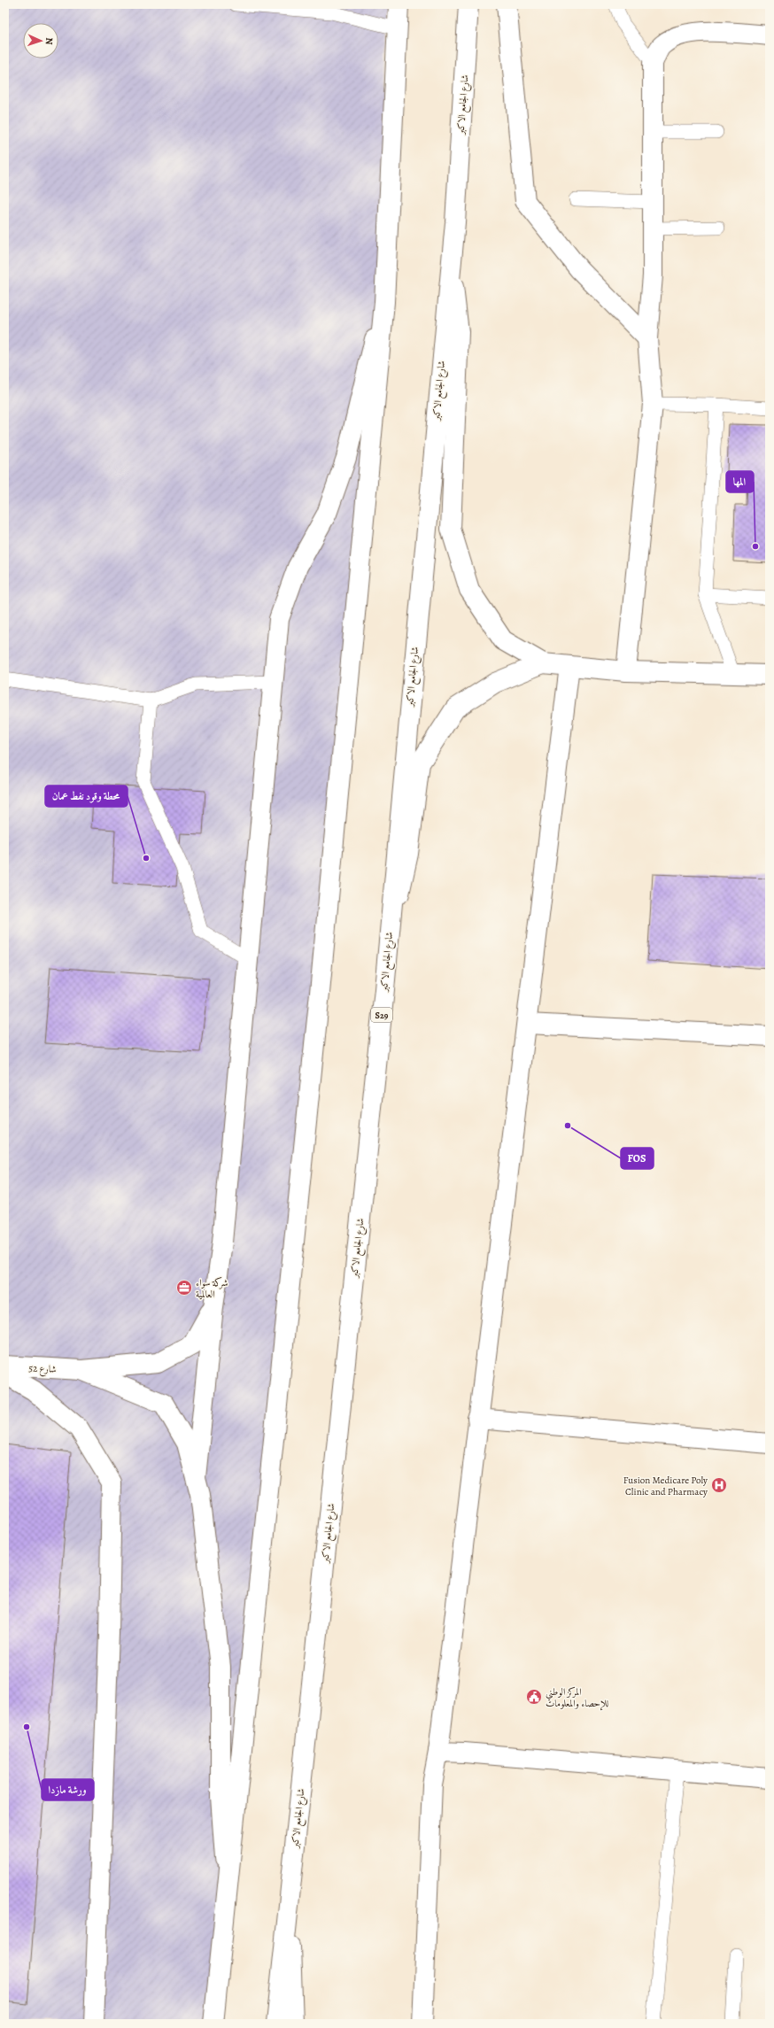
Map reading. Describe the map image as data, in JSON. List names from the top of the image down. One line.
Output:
{"streets":{"street":["شارع الجامع الاكبر","S29","شارع 52"]},"places":{"other":["المه‍ا","محطة وقود نفط عمان","FOS","ورشة مازدا"],"office":["شركة سواء العالمية"],"hospital":["Fusion Medicare Poly Clinic and Pharmacy"],"public building":["المركز الوطني للإحصاء والمعلومات"]},"north":"right"}
